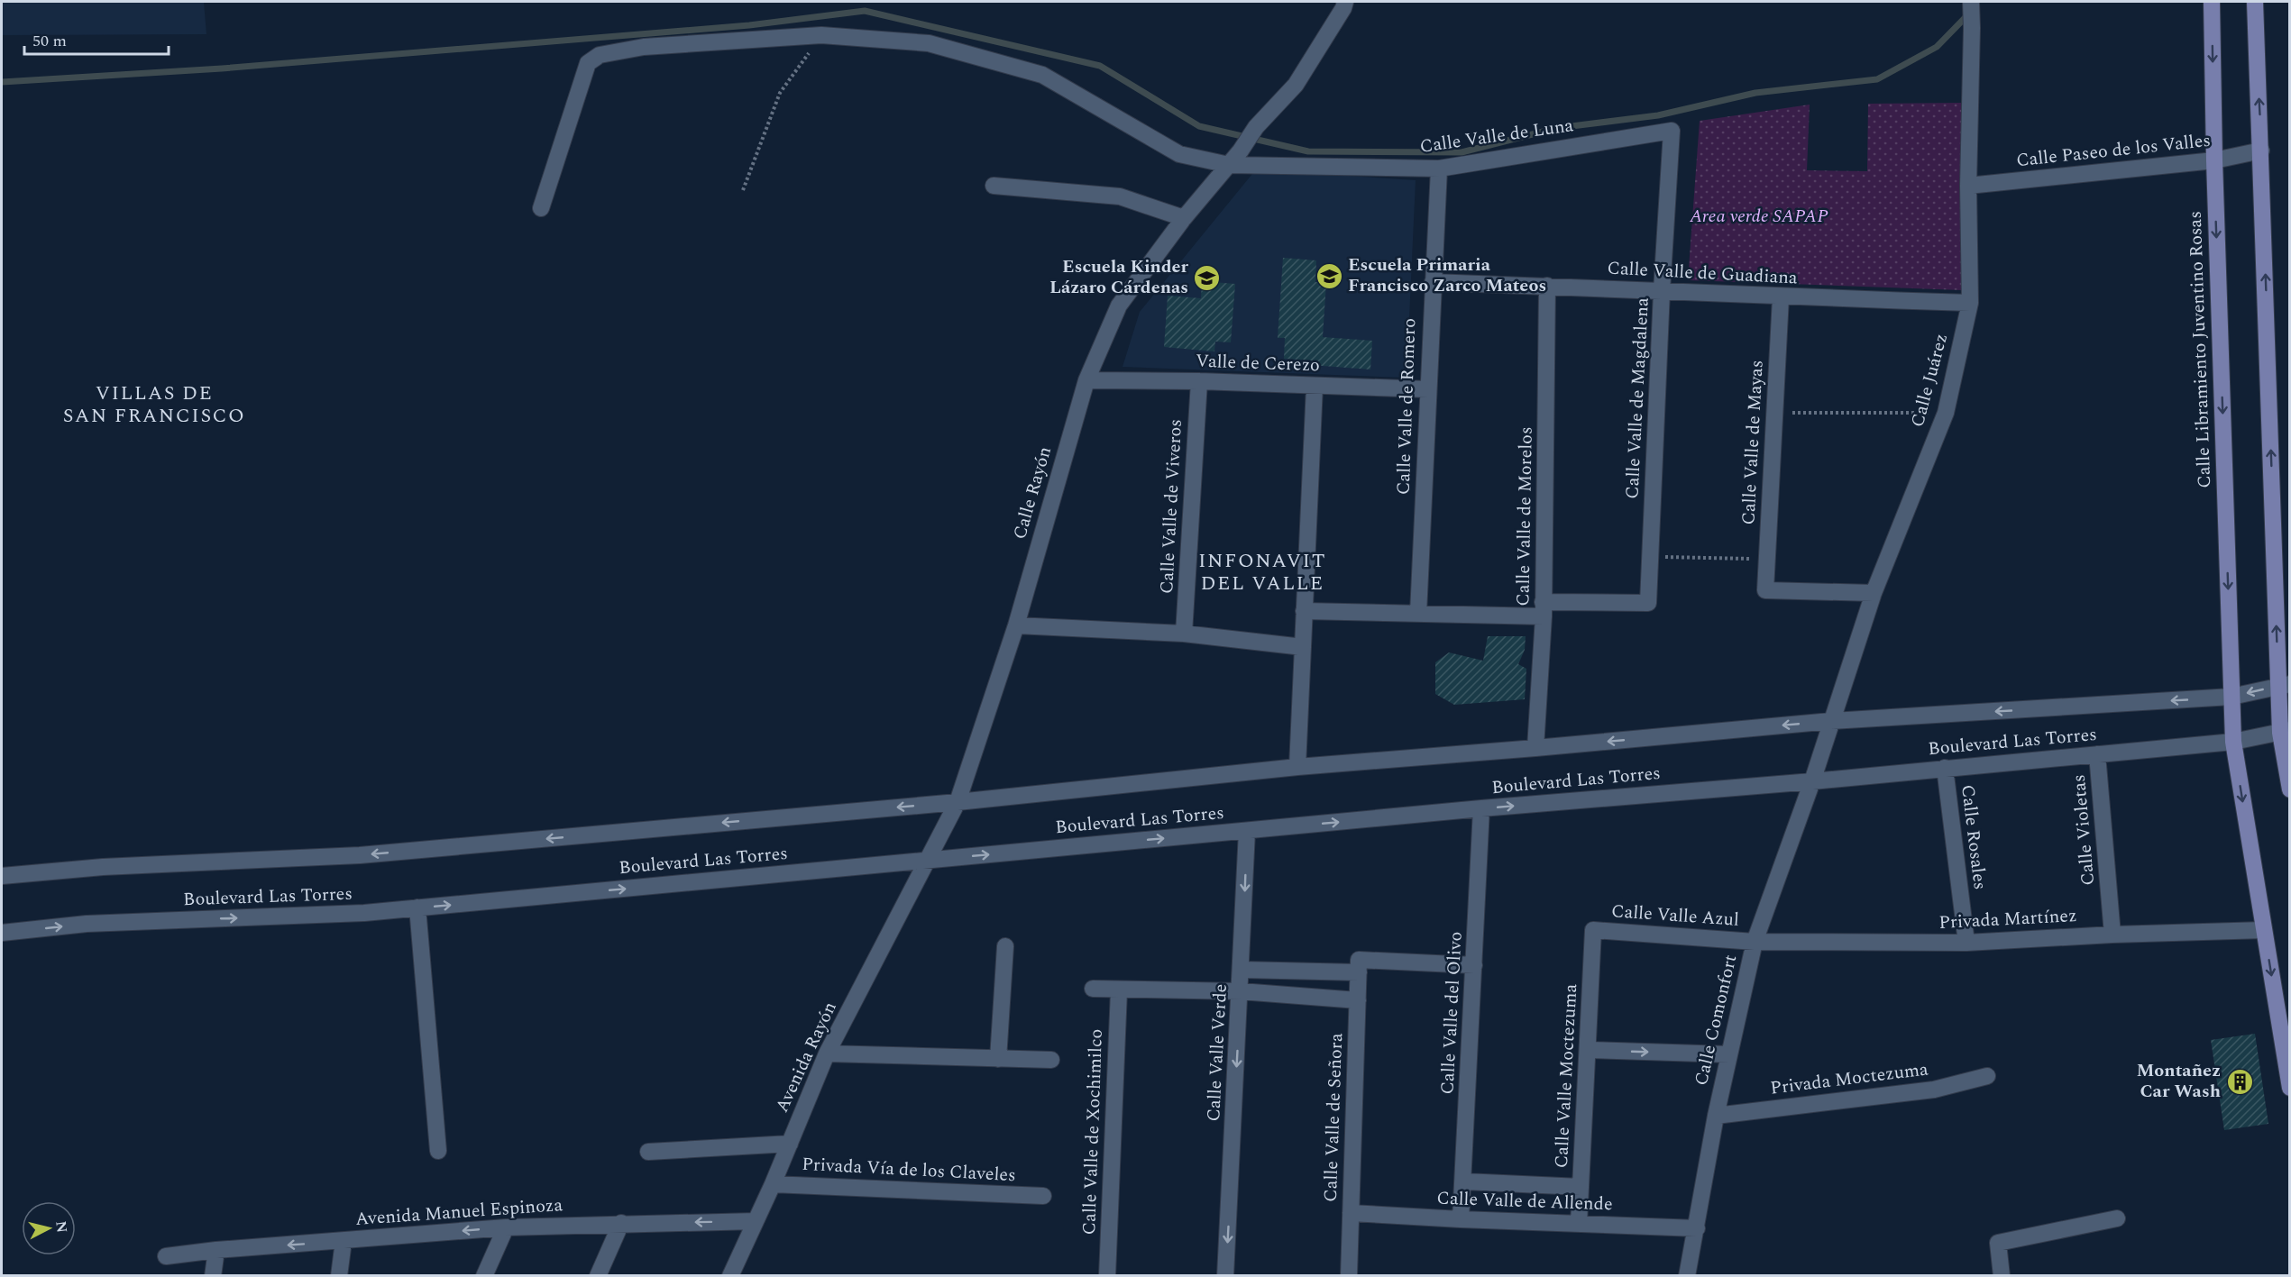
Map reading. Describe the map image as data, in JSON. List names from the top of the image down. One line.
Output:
{"streets":{"main road":["Calle Libramiento Juventino Rosas"],"street":["Calle Valle de Luna","Calle Paseo de los Valles","Calle Valle de Guadiana","Valle de Cerezo","Calle Juárez","Calle Valle de Magdalena","Calle Valle de Romero","Calle Valle de Mayas","Calle Rayón","Calle Valle de Viveros","Calle Valle de Morelos","Boulevard Las Torres","Calle Violetas","Calle Rosales","Calle Valle Azul","Privada Martínez","Calle Valle del Olivo","Calle Comonfort","Calle Valle Verde","Avenida Rayón","Calle Valle Moctezuma","Privada Moctezuma","Calle Valle de Señora","Calle Valle de Xochimilco","Privada Vía de los Claveles","Calle Valle de Allende","Avenida Manuel Espinoza"]},"crossings":[["Calle Valle de Luna","Calle Valle de Magdalena"],["Calle Valle de Luna","Calle Valle de Romero"],["Calle Valle de Luna","Calle Rayón"],["Calle Paseo de los Valles","Calle Libramiento Juventino Rosas"],["Calle Paseo de los Valles","Calle Juárez"],["Calle Valle de Guadiana","Calle Juárez"],["Calle Valle de Guadiana","Calle Valle de Magdalena"],["Calle Valle de Guadiana","Calle Valle de Romero"],["Calle Valle de Guadiana","Calle Valle de Mayas"],["Calle Valle de Guadiana","Calle Valle de Morelos"],["Calle Libramiento Juventino Rosas","Boulevard Las Torres"],["Calle Libramiento Juventino Rosas","Privada Martínez"],["Valle de Cerezo","Calle Valle de Romero"],["Valle de Cerezo","Calle Rayón"],["Valle de Cerezo","Calle Valle de Viveros"],["Calle Juárez","Calle Valle de Mayas"],["Calle Juárez","Boulevard Las Torres"],["Calle Juárez","Calle Comonfort"],["Calle Valle de Magdalena","Calle Valle de Morelos"],["Calle Rayón","Boulevard Las Torres"],["Calle Rayón","Avenida Rayón"],["Calle Valle de Morelos","Boulevard Las Torres"],["Boulevard Las Torres","Calle Violetas"],["Boulevard Las Torres","Calle Rosales"],["Boulevard Las Torres","Calle Valle del Olivo"],["Boulevard Las Torres","Calle Comonfort"],["Boulevard Las Torres","Calle Valle Verde"],["Boulevard Las Torres","Avenida Rayón"],["Calle Violetas","Privada Martínez"],["Calle Rosales","Privada Martínez"],["Calle Valle Azul","Privada Martínez"],["Calle Valle Azul","Calle Comonfort"],["Calle Valle Azul","Calle Valle Moctezuma"],["Privada Martínez","Calle Comonfort"],["Calle Valle del Olivo","Calle Valle de Allende"],["Calle Comonfort","Privada Moctezuma"],["Calle Comonfort","Calle Valle de Allende"],["Avenida Rayón","Privada Vía de los Claveles"],["Avenida Rayón","Avenida Manuel Espinoza"],["Calle Valle Moctezuma","Calle Valle de Allende"],["Calle Valle de Señora","Calle Valle de Allende"]],"one_way":["Calle Valle Verde","Avenida Manuel Espinoza"],"districts":["VILLAS DE SAN FRANCISCO","INFONAVIT DEL VALLE"],"parks":["Area verde SAPAP"],"places":{"school or university":["Escuela Primaria Francisco Zarco Mateos","Escuela Kinder Lázaro Cárdenas"],"building":["Montañez Car Wash"]},"scale_bar":"50 m","north":"right"}
